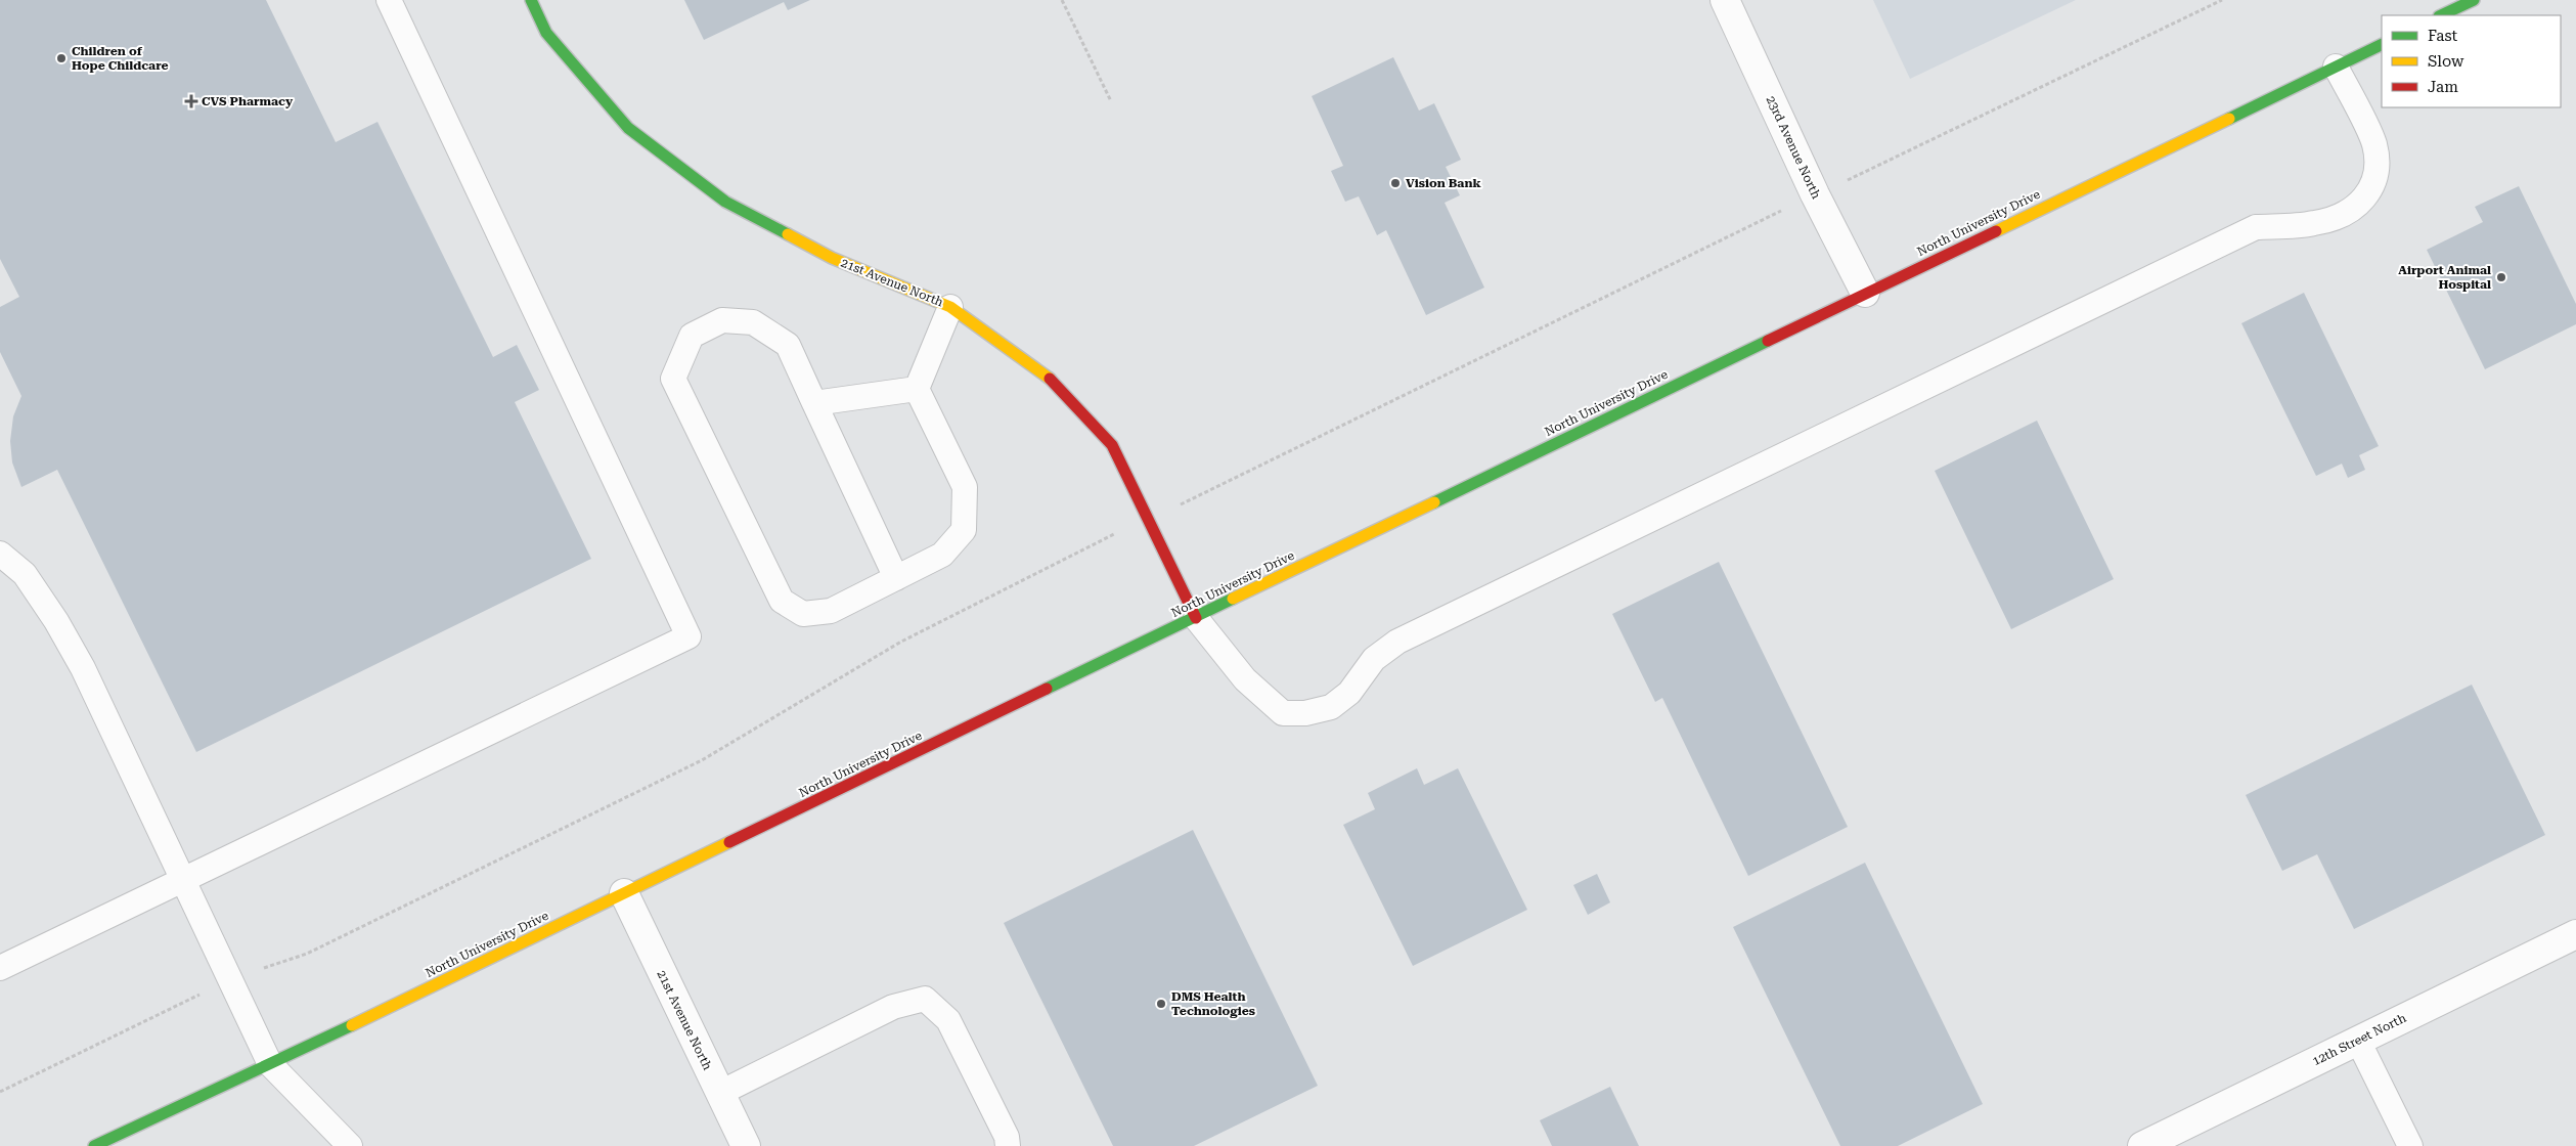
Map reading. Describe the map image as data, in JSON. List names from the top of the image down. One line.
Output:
{"streets":{"main road":["North University Drive","21st Avenue North"],"street":["23rd Avenue North","12th Street North"]},"crossings":[["23rd Avenue North","North University Drive"],["North University Drive","21st Avenue North"]],"places":{"other":["Children of Hope Childcare","Vision Bank","Airport Animal Hospital","DMS Health Technologies"],"health":["CVS Pharmacy"]},"legend":["Fast","Slow","Jam"]}
